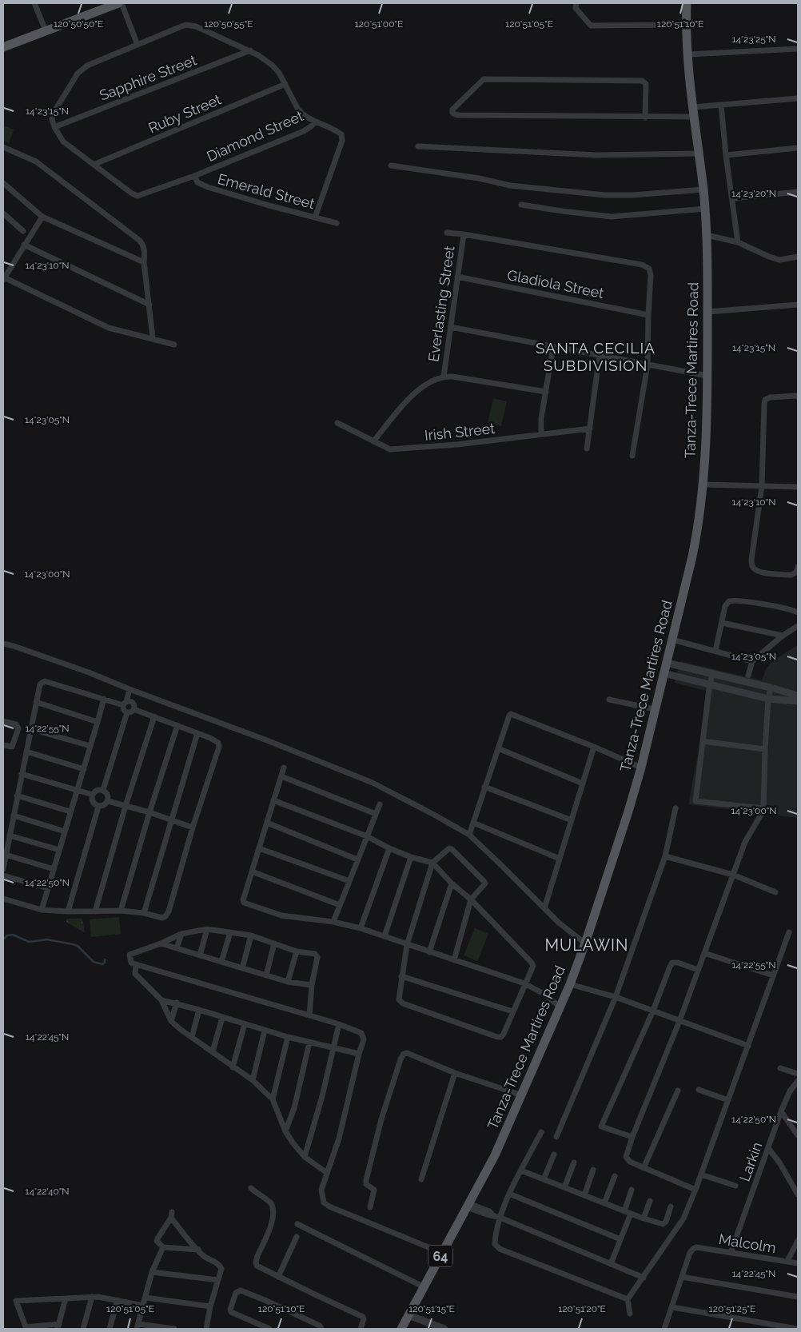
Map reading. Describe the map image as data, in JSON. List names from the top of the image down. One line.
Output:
{"streets":{"main road":["Tanza-Trece Martires Road","64"],"street":["Sapphire Street","Ruby Street","Diamond Street","Emerald Street","Gladiola Street","Everlasting Street","Irish Street","Larkin","Malcolm"]},"crossings":[["Sapphire Street","Diamond Street"],["Ruby Street","Diamond Street"],["Diamond Street","Emerald Street"],["Gladiola Street","Everlasting Street"],["Larkin","Malcolm"]],"districts":["SANTA CECILIA SUBDIVISION","MULAWIN"],"coordinates":["120°50'50\"E","120°50'55\"E","120°51'00\"E","120°51'05\"E","120°51'10\"E","14°23'25\"N","14°23'15\"N","14°23'20\"N","14°23'10\"N","14°23'05\"N","14°23'00\"N","14°22'55\"N","14°22'50\"N","14°22'45\"N","14°22'40\"N","120°51'15\"E","120°51'20\"E","120°51'25\"E"]}
